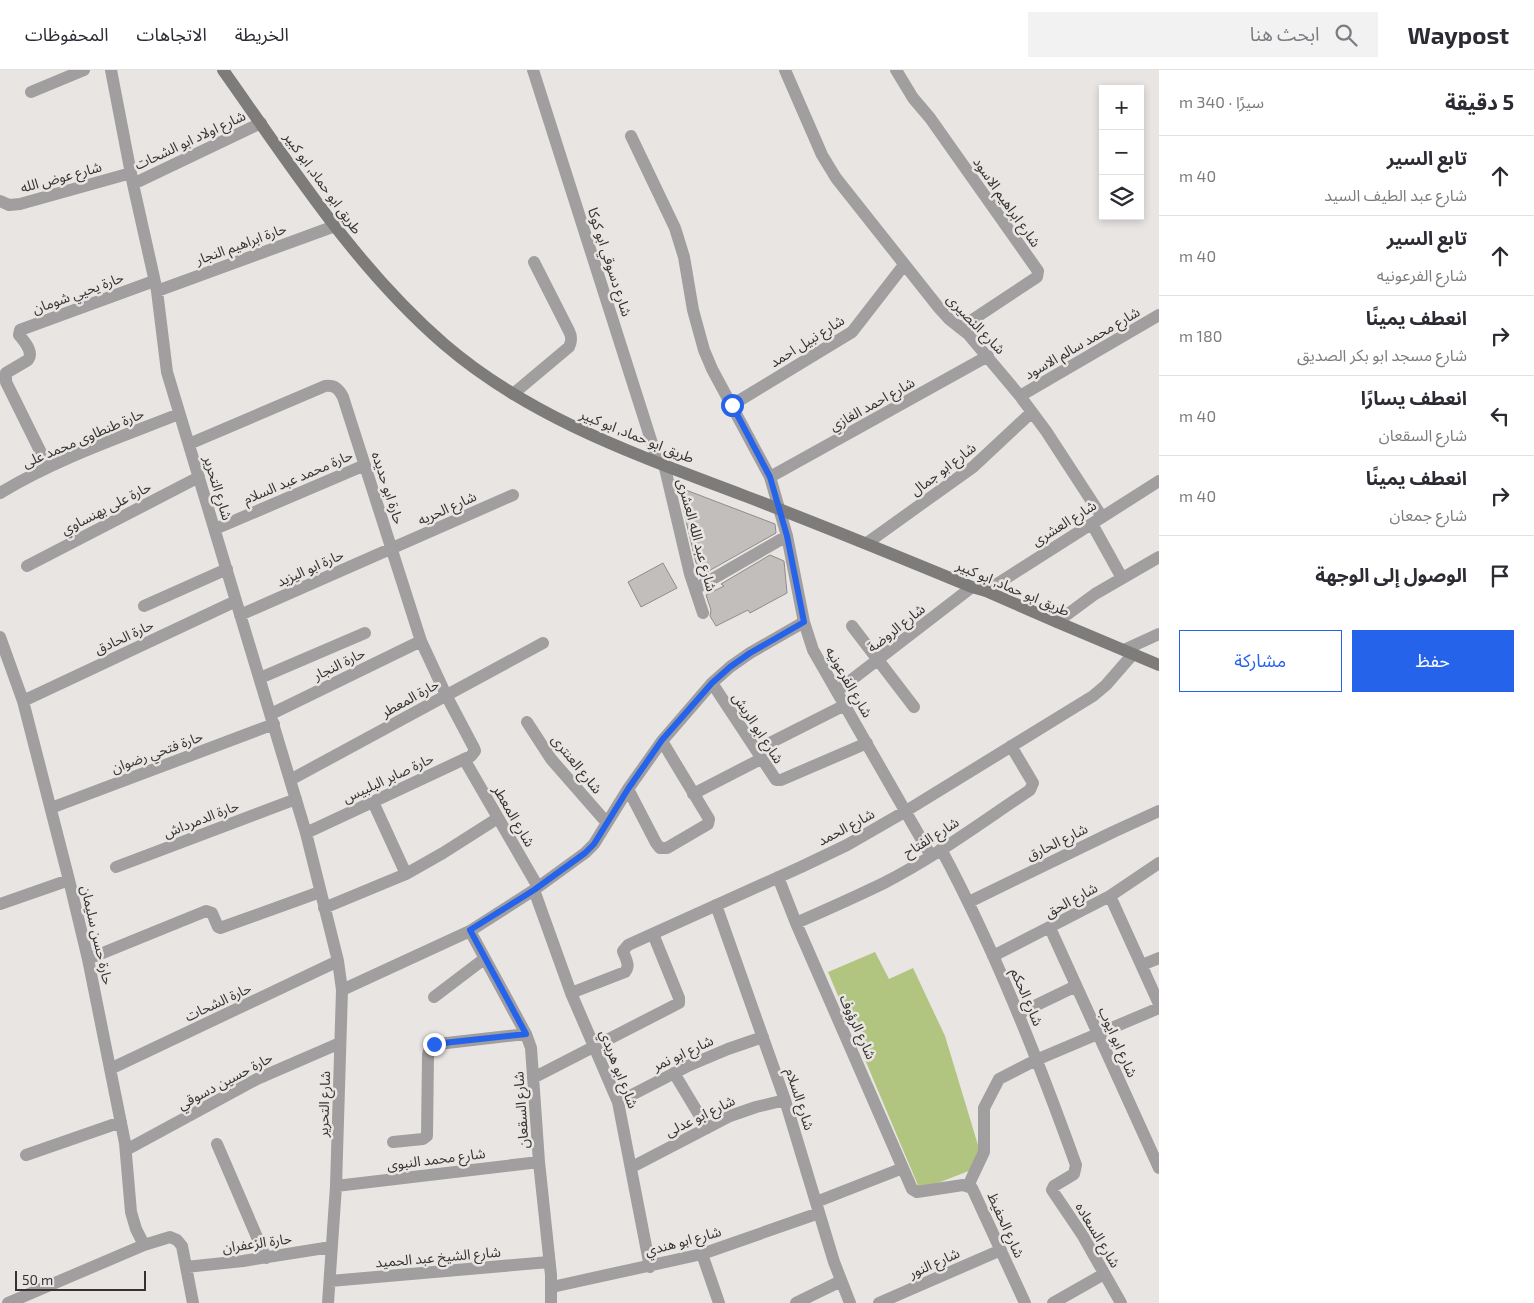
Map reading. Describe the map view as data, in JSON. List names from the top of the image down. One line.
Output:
{"streets":{"main road":["طريق ابو حماد, ابو كبير"],"street":["شارع اولاد ابو الشحات","شارع عوض الله","شارع ابراهيم الاسود","حارة ابراهيم النجار","شارع دسوقي ابو كوكا","حارة يحيي شومان","شارع النصيرى","شارع نبيل احمد","شارع محمد سالم الاسود","شارع احمد الغازي","حارة طنطاوى محمد على","شارع ابو جمال","حارة محمد عبد السلام","شارع التحرير","حارة ابو حديده","حارة على بهنساوي","شارع الحريه","شارع العشرى","شارع عبد الله العشرى","حارة ابو اليزيد","شارع الروضة","حارة الحادق","حارة النجار","شارع الفرعونيه","حارة المعطر","شارع ابو الريش","حارة فتحي رضوان","شارع العنترى","حارة صابر البلبيس","شارع المعطر","حارة الدمرداش","شارع الحمد","شارع الفتاح","شارع الحارق","شارع الحق","حارة حسن سليمان","شارع الحكم","حارة الشحات","شارع الرؤوف","شارع ابو ايوب","شارع ابو نمر","شارع ابو هريدي","حارة حسين دسوقي","شارع السلام","شارع السقعان","شارع ابو عدلى","شارع محمد النبوى","شارع الحفيظ","شارع السعاده","شارع ابو هندي","حارة الزعفران","شارع الشيخ عبد الحميد","شارع النور"]},"crossings":[["شارع اولاد ابو الشحات","شارع عوض الله"],["شارع اولاد ابو الشحات","طريق ابو حماد, ابو كبير"],["شارع اولاد ابو الشحات","شارع التحرير"],["شارع عوض الله","شارع التحرير"],["طريق ابو حماد, ابو كبير","حارة ابراهيم النجار"],["طريق ابو حماد, ابو كبير","شارع دسوقي ابو كوكا"],["طريق ابو حماد, ابو كبير","شارع ابو جمال"],["طريق ابو حماد, ابو كبير","شارع العشرى"],["طريق ابو حماد, ابو كبير","شارع عبد الله العشرى"],["طريق ابو حماد, ابو كبير","شارع الروضة"],["طريق ابو حماد, ابو كبير","شارع الفرعونيه"],["طريق ابو حماد, ابو كبير","شارع الحمد"],["شارع ابراهيم الاسود","شارع النصيرى"],["حارة ابراهيم النجار","حارة يحيي شومان"],["حارة ابراهيم النجار","شارع التحرير"],["شارع دسوقي ابو كوكا","شارع عبد الله العشرى"],["حارة يحيي شومان","حارة طنطاوى محمد على"],["حارة يحيي شومان","شارع التحرير"],["شارع النصيرى","شارع نبيل احمد"],["شارع النصيرى","شارع محمد سالم الاسود"],["شارع النصيرى","شارع احمد الغازي"],["شارع النصيرى","شارع ابو جمال"],["شارع النصيرى","شارع العشرى"],["شارع نبيل احمد","شارع الفرعونيه"],["شارع احمد الغازي","شارع الفرعونيه"],["حارة طنطاوى محمد على","شارع التحرير"],["حارة محمد عبد السلام","شارع التحرير"],["حارة محمد عبد السلام","حارة ابو حديده"],["شارع التحرير","حارة ابو حديده"],["شارع التحرير","حارة على بهنساوي"],["شارع التحرير","حارة ابو اليزيد"],["شارع التحرير","حارة الحادق"],["شارع التحرير","حارة النجار"],["شارع التحرير","حارة المعطر"],["شارع التحرير","حارة فتحي رضوان"],["شارع التحرير","حارة صابر البلبيس"],["شارع التحرير","حارة الدمرداش"],["شارع التحرير","حارة الشحات"],["شارع التحرير","حارة حسين دسوقي"],["شارع التحرير","شارع محمد النبوى"],["شارع التحرير","حارة الزعفران"],["شارع التحرير","شارع الشيخ عبد الحميد"],["حارة ابو حديده","شارع الحريه"],["حارة ابو حديده","حارة ابو اليزيد"],["حارة ابو حديده","حارة النجار"],["حارة ابو حديده","حارة المعطر"],["حارة ابو حديده","حارة صابر البلبيس"],["حارة ابو حديده","شارع المعطر"],["شارع الحريه","حارة ابو اليزيد"],["شارع الروضة","شارع الفرعونيه"],["حارة الحادق","حارة حسن سليمان"],["حارة النجار","حارة فتحي رضوان"],["شارع الفرعونيه","شارع ابو الريش"],["شارع الفرعونيه","شارع الحمد"],["شارع الفرعونيه","شارع الفتاح"],["شارع الفرعونيه","شارع الحكم"],["حارة فتحي رضوان","حارة حسن سليمان"],["حارة صابر البلبيس","شارع المعطر"],["شارع المعطر","شارع ابو هريدي"],["شارع الحمد","شارع الفتاح"],["شارع الحمد","شارع الرؤوف"],["شارع الحمد","شارع ابو هريدي"],["شارع الحمد","شارع السلام"],["شارع الفتاح","شارع الحكم"],["شارع الفتاح","شارع الرؤوف"],["شارع الحارق","شارع الحكم"],["شارع الحق","شارع الحكم"],["شارع الحق","شارع ابو ايوب"],["حارة حسن سليمان","حارة الشحات"],["حارة حسن سليمان","حارة حسين دسوقي"],["شارع الحكم","شارع السعاده"],["شارع الرؤوف","شارع الحفيظ"],["شارع الرؤوف","شارع ابو هندي"],["شارع ابو نمر","شارع ابو هريدي"],["شارع ابو نمر","شارع السلام"],["شارع ابو هريدي","شارع ابو عدلى"],["شارع ابو هريدي","شارع ابو هندي"],["شارع السلام","شارع ابو عدلى"],["شارع السلام","شارع ابو هندي"],["شارع السقعان","شارع محمد النبوى"],["شارع السقعان","شارع ابو هندي"],["شارع السقعان","شارع الشيخ عبد الحميد"],["شارع الحفيظ","شارع النور"]],"scale_bar":"50 m","page":{"header":"Waypost","search":"ابحث هنا","nav":["الخريطة","الاتجاهات","المحفوظات"],"heading":["5 دقيقة","سيرًا · 340 m"],"map_buttons":["+","−"],"list":[["تابع السير","شارع عبد الطيف السيد","40 m"],["تابع السير","شارع الفرعونيه","40 m"],["انعطف يمينًا","شارع مسجد ابو بكر الصديق","180 m"],["انعطف يسارًا","شارع السقعان","40 m"],["انعطف يمينًا","شارع جمعان","40 m"],"الوصول إلى الوجهة"],"buttons":["حفظ","مشاركة"],"scale":"50 m"}}
